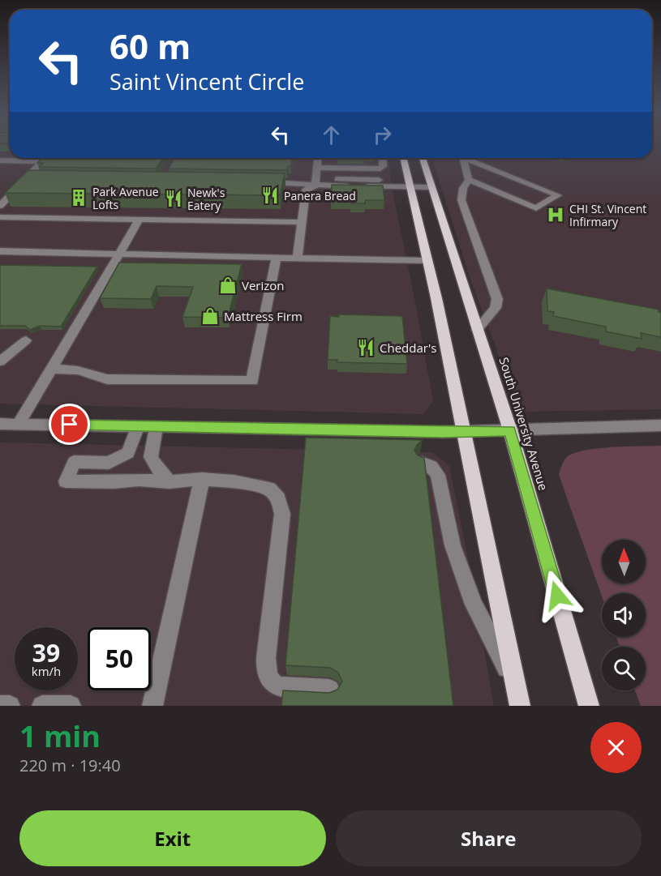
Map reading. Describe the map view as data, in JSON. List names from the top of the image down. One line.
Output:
{"streets":{"main road":["South University Avenue"]},"places":{"restaurant":["Panera Bread","Newk's Eatery","Cheddar's"],"building":["Park Avenue Lofts"],"hospital":["CHI St. Vincent Infirmary"],"shop":["Verizon","Mattress Firm"]},"north":"top","page":{"turn":["60 m","Saint Vincent Circle"],"speed":"39 km/h","limit":"50","heading":["1 min","220 m · 19:40"],"buttons":["Exit","Share"]}}
